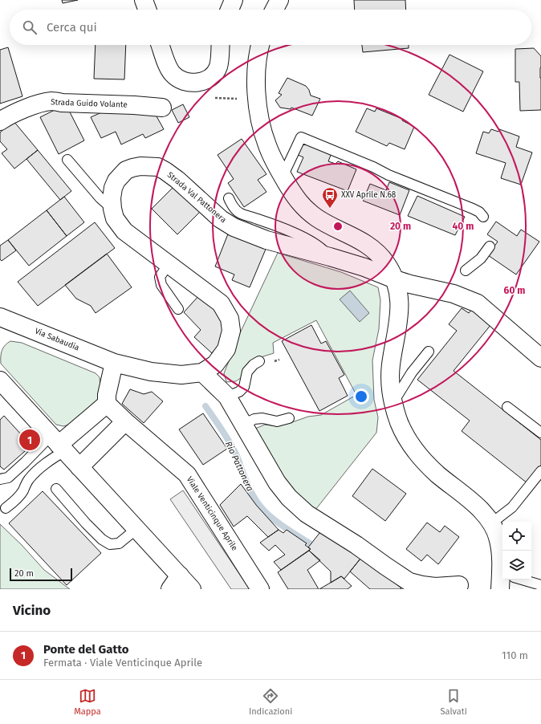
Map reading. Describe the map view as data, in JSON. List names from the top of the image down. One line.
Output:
{"streets":{"street":["Strada Guido Volante","Strada Val Pattonera","Via Sabaudia","Viale Venticinque Aprile"]},"crossings":[["Strada Val Pattonera","Via Sabaudia"]],"water":["Rio Pattonera"],"places":{"bus stop":["XXV Aprile N.68"]},"scale_bar":"20 m","page":{"search":"Cerca qui","pins":"1","scale":"20 m","heading":"Vicino","list":[{"mark":"1","name":"Ponte del Gatto","note":"Fermata · Viale Venticinque Aprile","value":"110 m"}],"nav":["Mappa","Indicazioni","Salvati"]},"rings":["20 m","40 m","60 m"]}
